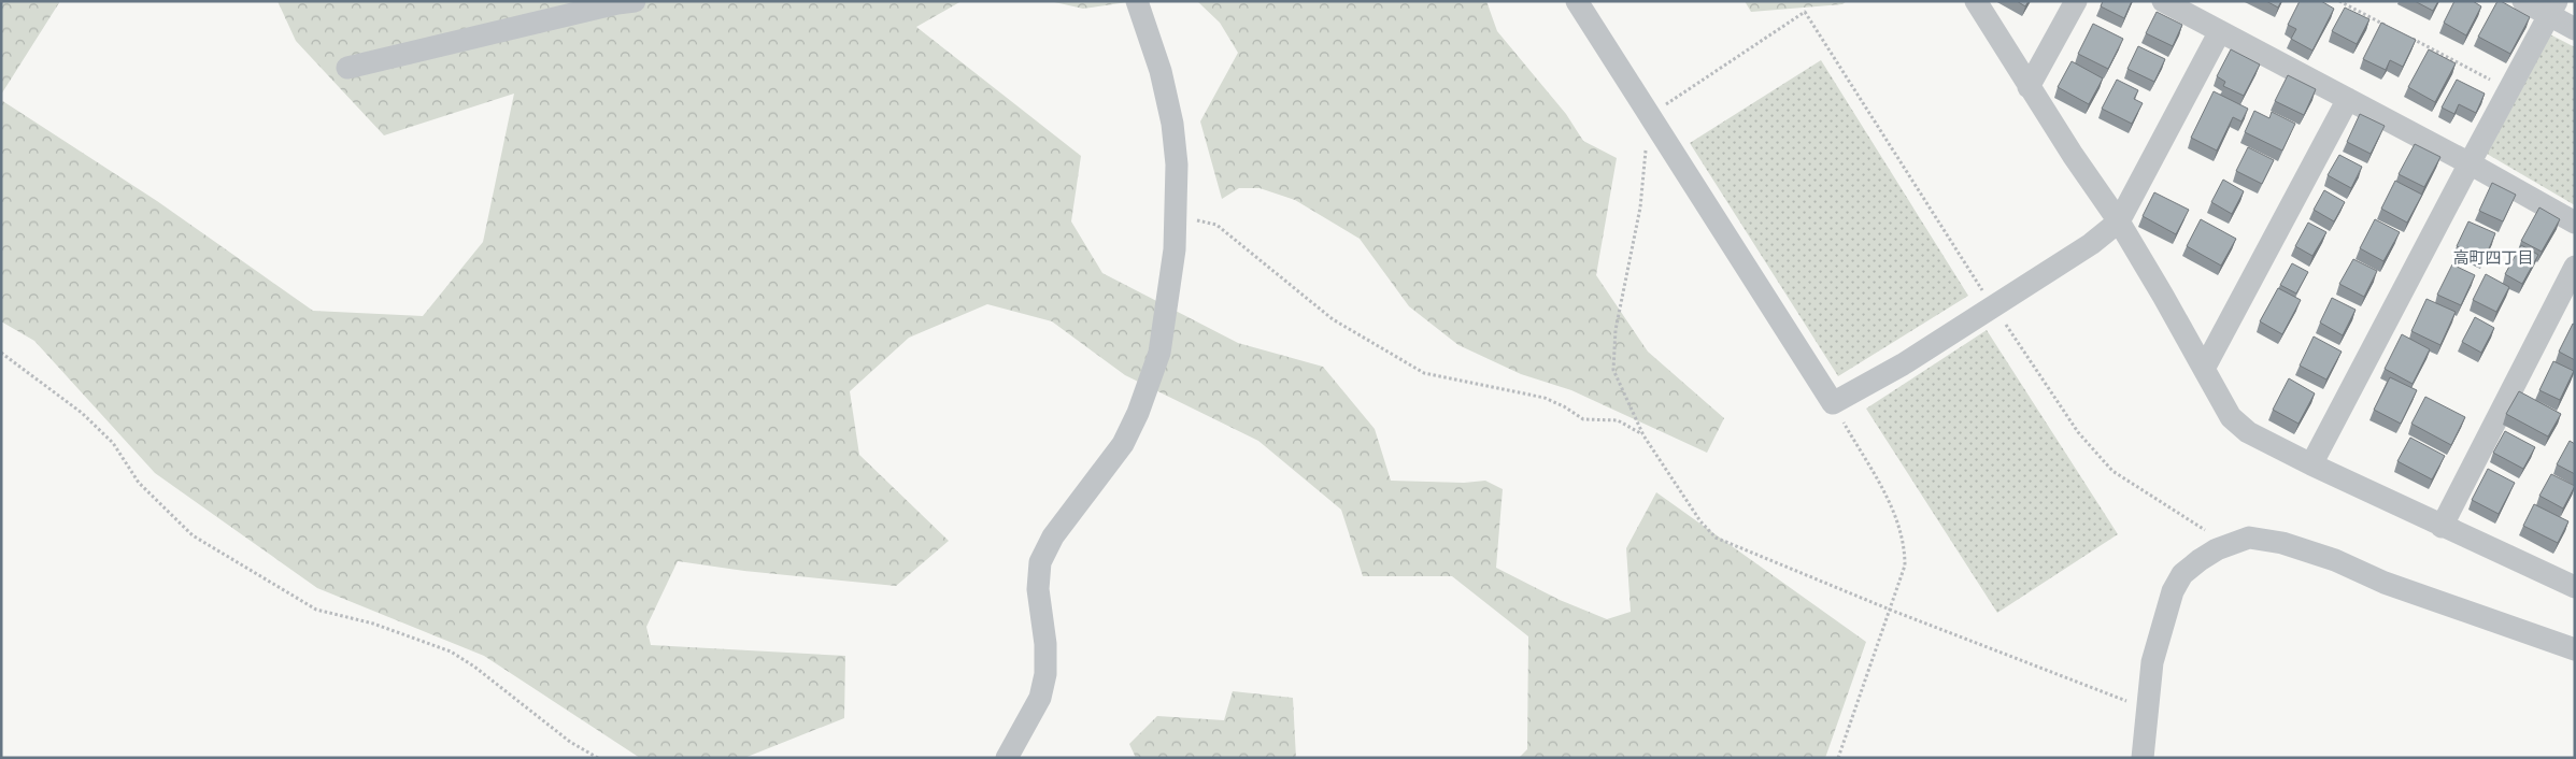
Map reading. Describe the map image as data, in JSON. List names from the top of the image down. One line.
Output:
{"districts":["高町四丁目"]}
